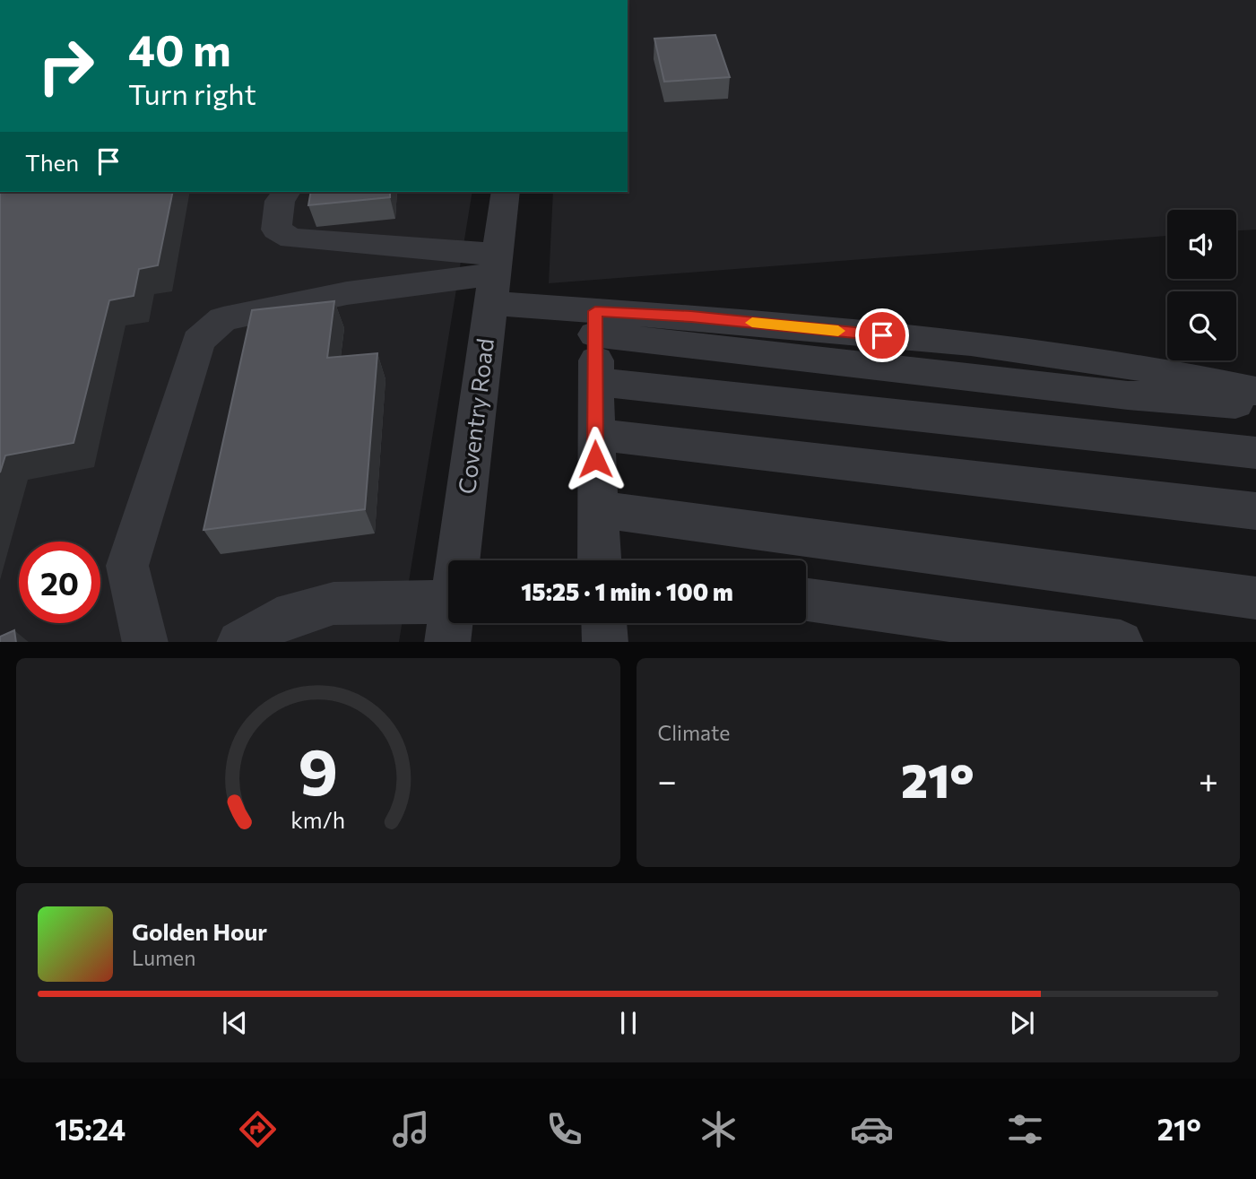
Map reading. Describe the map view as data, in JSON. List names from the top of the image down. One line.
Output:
{"streets":{"street":["Coventry Road"]},"page":{"turn":["40 m","Turn right"],"then":"Then","limit":"20","trip":"15:25 · 1 min · 100 m","tile":"Climate","heat":["−","21°","+"],"song":["Golden Hour","Lumen"],"tabs":["15:24","21°"],"gauge":["9","km/h"]}}
